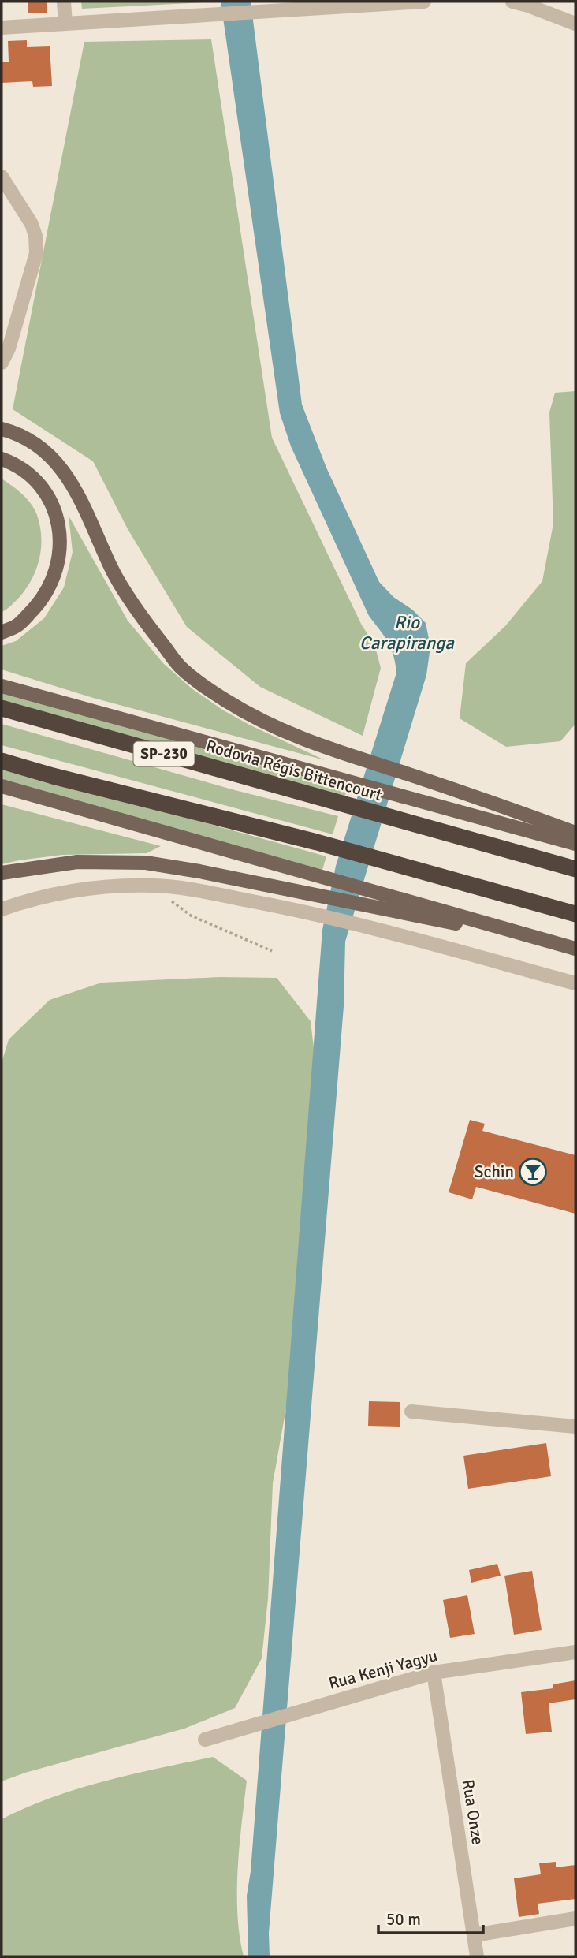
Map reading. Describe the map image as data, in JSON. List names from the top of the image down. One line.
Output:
{"streets":{"highway":["SP-230","Rodovia Régis Bittencourt"],"street":["Rua Kenji Yagyu","Rua Onze"]},"crossings":[["Rua Kenji Yagyu","Rua Onze"]],"water":["Rio Carapiranga"],"places":{"bar":["Schin"]},"scale_bar":"50 m"}
